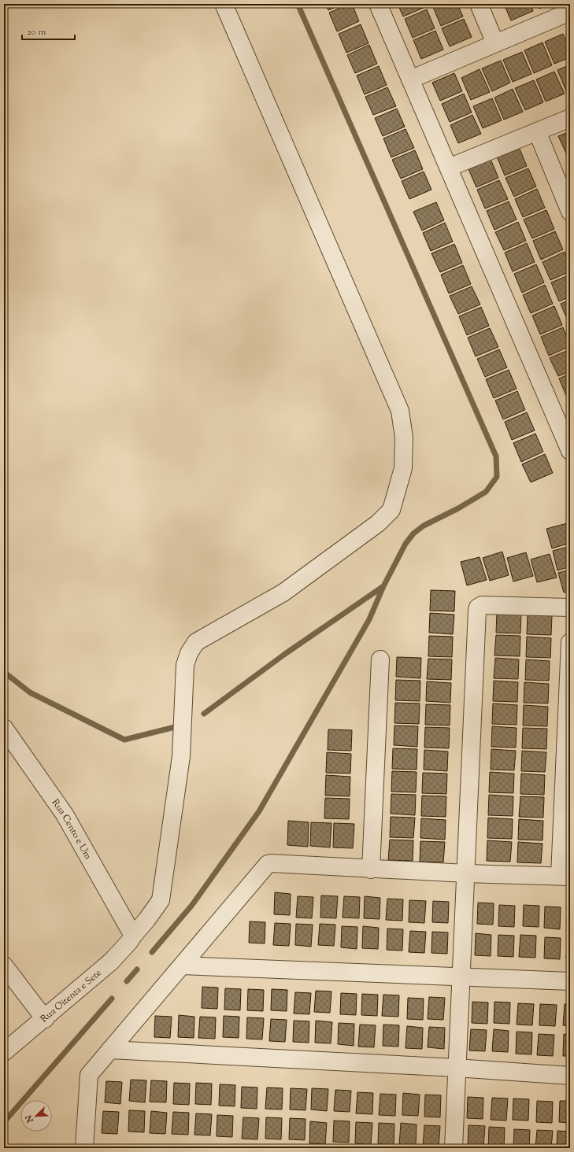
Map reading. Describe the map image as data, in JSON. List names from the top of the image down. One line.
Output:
{"streets":{"street":["Rua Cento e Um","Rua Oitenta e Sete"]},"crossings":[["Rua Cento e Um","Rua Oitenta e Sete"]],"scale_bar":"20 m","north":"bottom left"}
